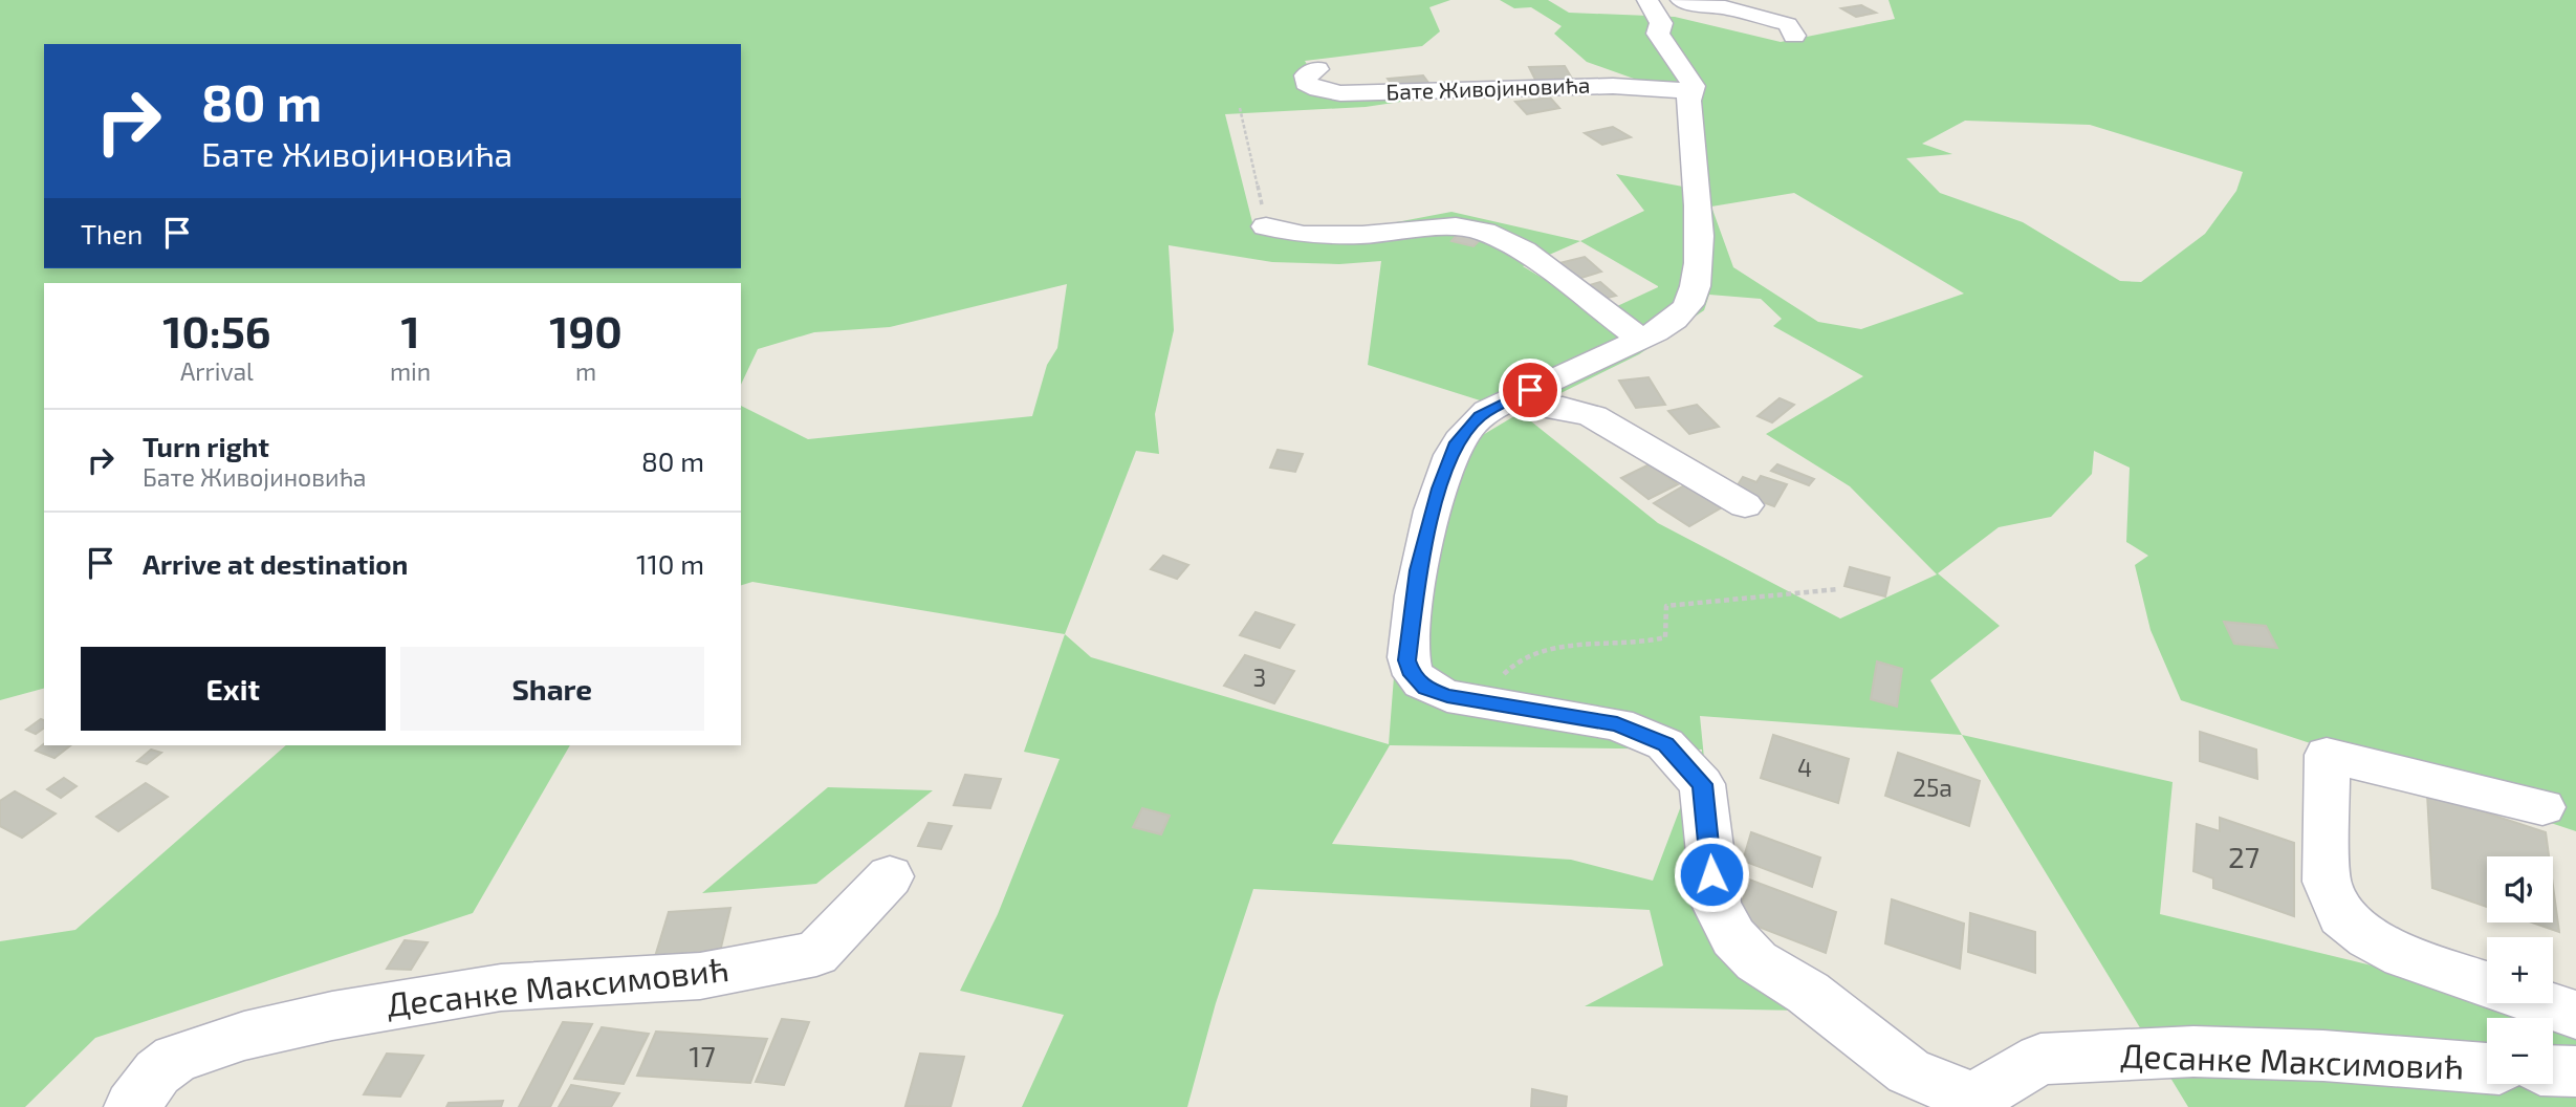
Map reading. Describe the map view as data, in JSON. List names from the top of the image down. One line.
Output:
{"streets":{"street":["Бате Живојиновића","Десанке Максимовић"]},"house_numbers":["3","4","25a","27","17"],"page":{"turn":["80 m","Бате Живојиновића"],"then":"Then","eta":["10:56","Arrival","1","min","190","m"],"list":[{"name":"Turn right","note":"Бате Живојиновића","value":"80 m"},{"name":"Arrive at destination","value":"110 m"}],"buttons":["Exit","Share"],"map_buttons":["+","−"]}}
